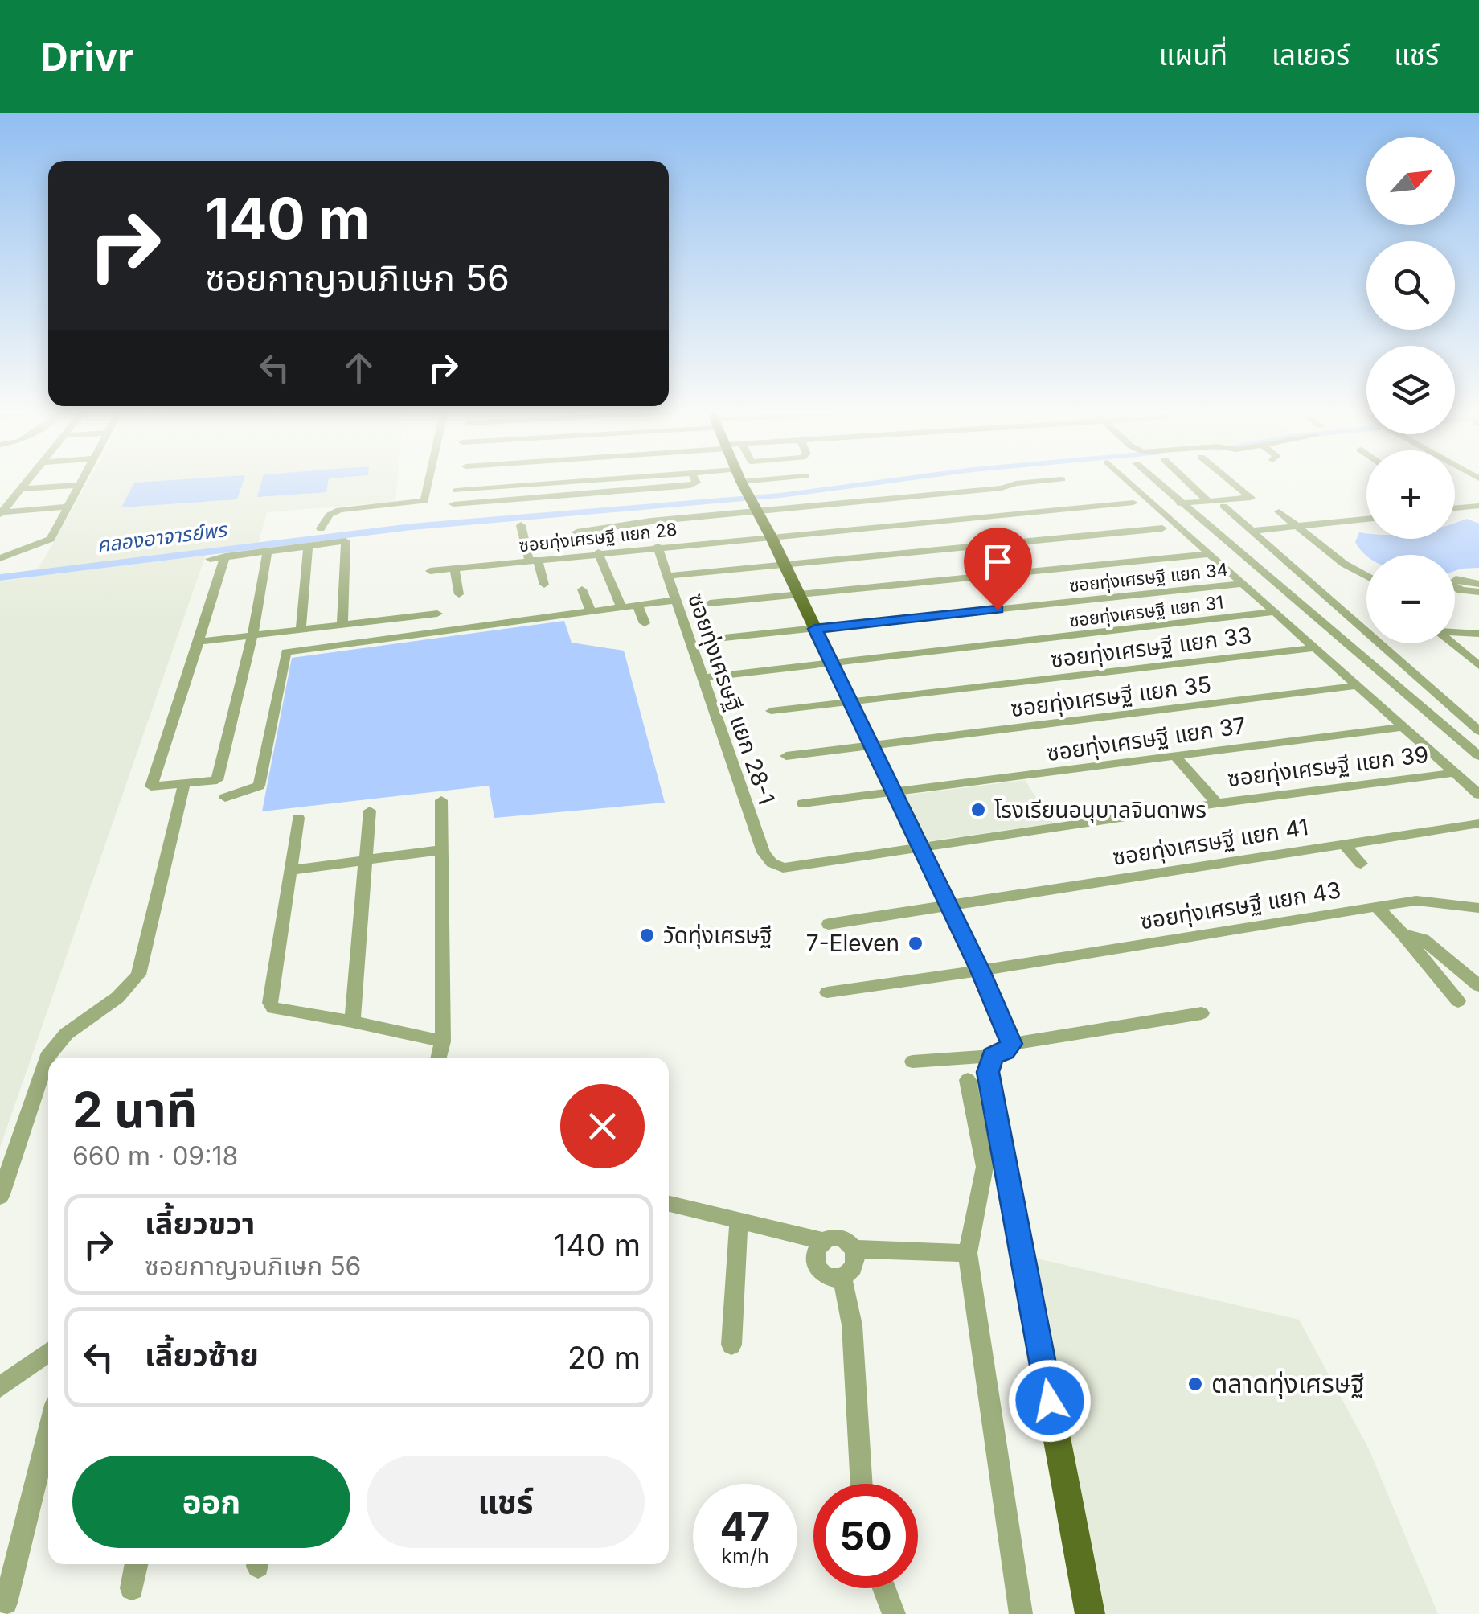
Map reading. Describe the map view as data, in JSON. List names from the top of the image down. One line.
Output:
{"streets":{"street":["ซอยทุ่งเศรษฐี แยก 28","ซอยทุ่งเศรษฐี แยก 34","ซอยทุ่งเศรษฐี แยก 31","ซอยทุ่งเศรษฐี แยก 33","ซอยทุ่งเศรษฐี แยก 35","ซอยทุ่งเศรษฐี แยก 28-1","ซอยทุ่งเศรษฐี แยก 37","ซอยทุ่งเศรษฐี แยก 39","ซอยทุ่งเศรษฐี แยก 41","ซอยทุ่งเศรษฐี แยก 43"]},"crossings":[["ซอยทุ่งเศรษฐี แยก 28","ซอยทุ่งเศรษฐี แยก 28-1"],["ซอยทุ่งเศรษฐี แยก 31","ซอยทุ่งเศรษฐี แยก 28-1"],["ซอยทุ่งเศรษฐี แยก 28-1","ซอยทุ่งเศรษฐี แยก 39"]],"water":["คลองอาจารย์พร"],"places":["โรงเรียนอนุบาลจินดาพร","วัดทุ่งเศรษฐี","7-Eleven","ตลาดทุ่งเศรษฐี"],"north":"top right","page":{"header":"Drivr","nav":["แผนที่","เลเยอร์","แชร์"],"map_buttons":["+","−"],"turn":["140 m","ซอยกาญจนภิเษก 56"],"heading":["2 นาที","660 m · 09:18"],"list":[{"name":"เลี้ยวขวา","note":"ซอยกาญจนภิเษก 56","value":"140 m"},{"name":"เลี้ยวซ้าย","value":"20 m"}],"buttons":["ออก","แชร์"],"speed":"47 km/h","limit":"50"}}
